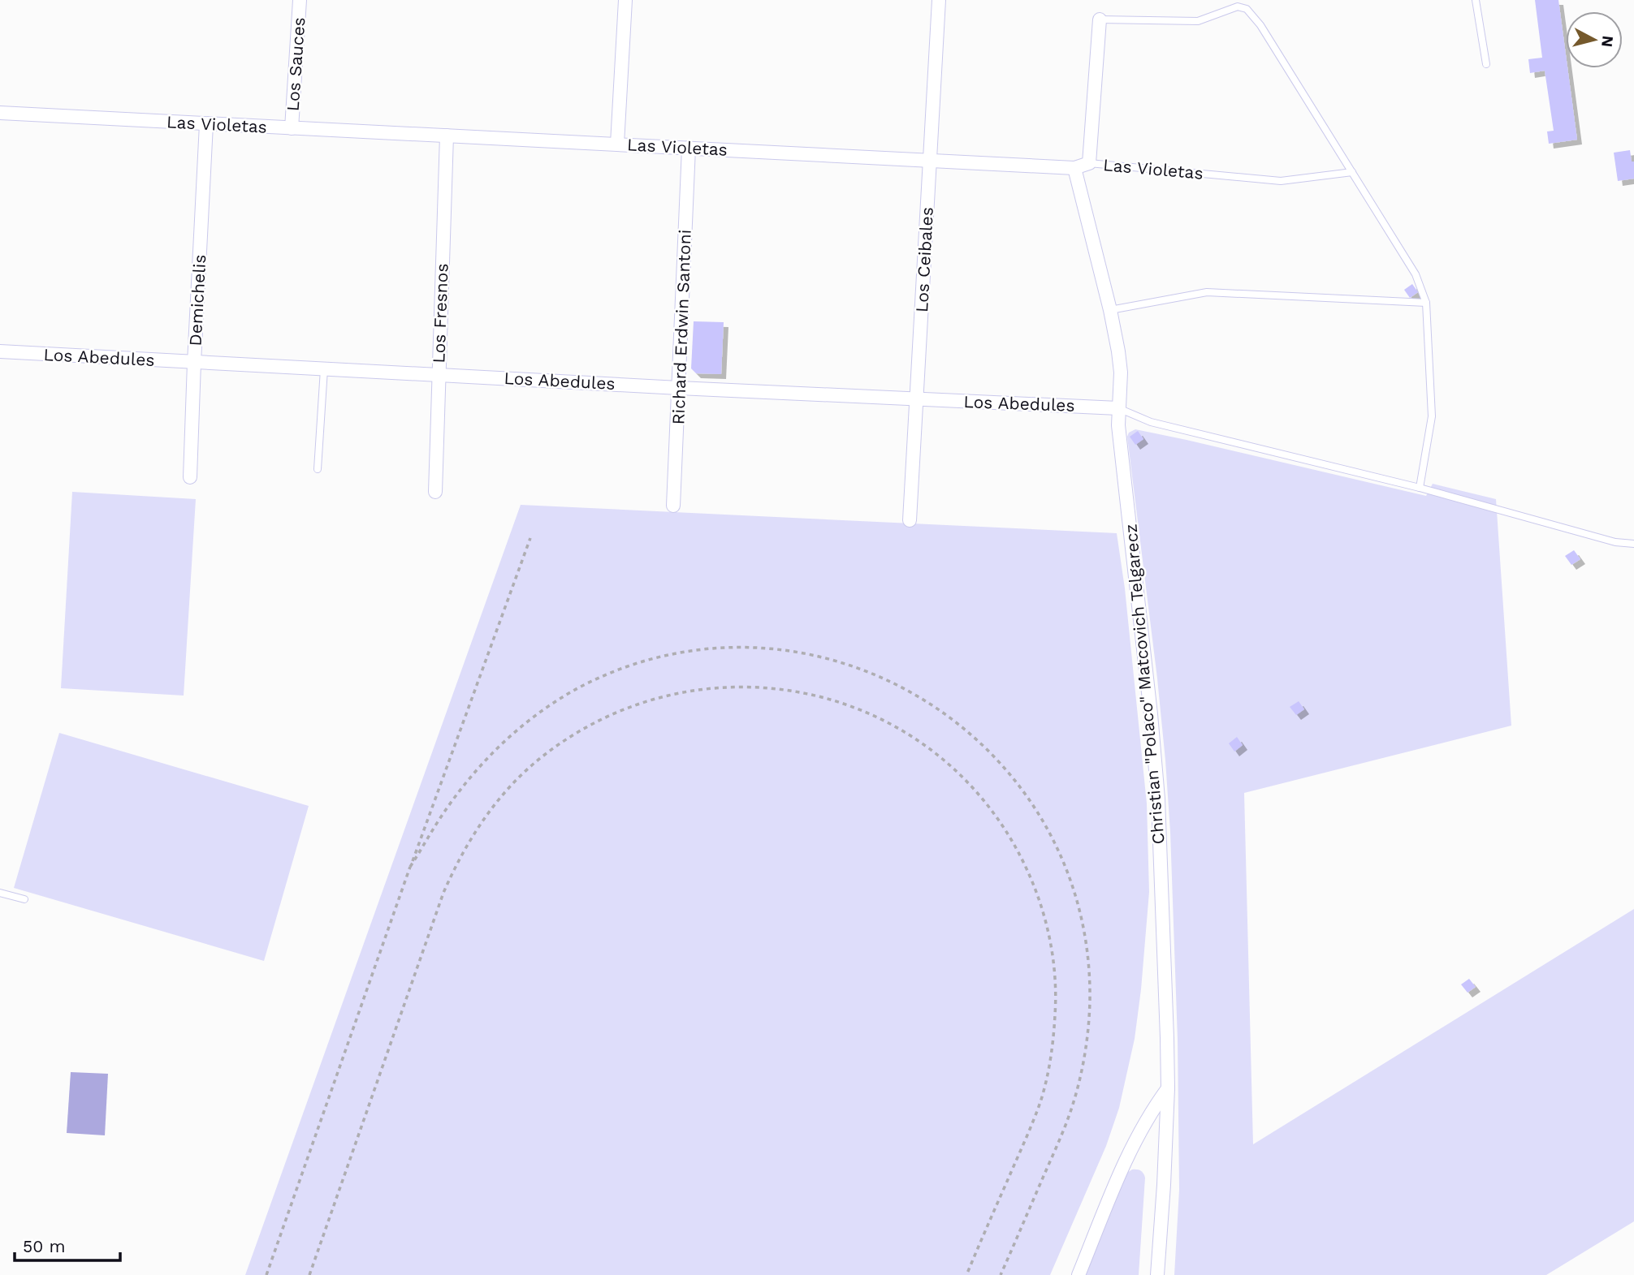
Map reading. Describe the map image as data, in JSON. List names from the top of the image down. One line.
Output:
{"streets":{"street":["Los Sauces","Las Violetas","Los Ceibales","Demichelis","Los Fresnos","Richard Erdwin Santoni","Los Abedules","Christian \"Polaco\" Matcovich Telgarecz"]},"crossings":[["Los Sauces","Las Violetas"],["Las Violetas","Los Ceibales"],["Las Violetas","Demichelis"],["Las Violetas","Los Fresnos"],["Las Violetas","Richard Erdwin Santoni"],["Las Violetas","Christian \"Polaco\" Matcovich Telgarecz"],["Los Ceibales","Los Abedules"],["Demichelis","Los Abedules"],["Los Fresnos","Los Abedules"],["Richard Erdwin Santoni","Los Abedules"],["Los Abedules","Christian \"Polaco\" Matcovich Telgarecz"]],"scale_bar":"50 m","north":"right"}
